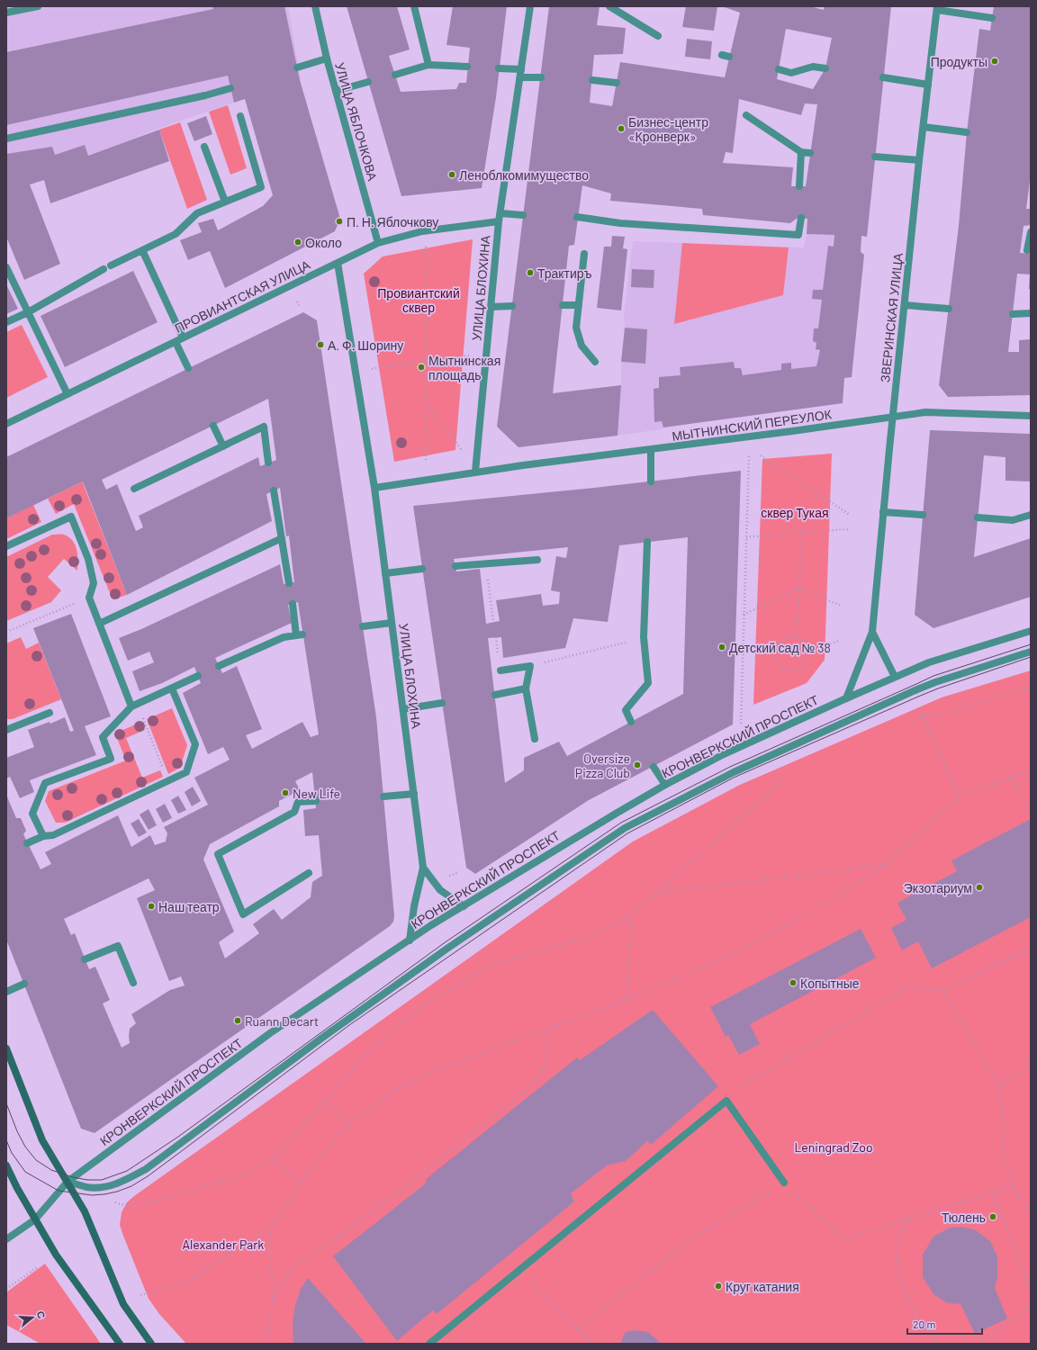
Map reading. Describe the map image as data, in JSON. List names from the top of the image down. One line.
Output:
{"streets":{"street":["УЛИЦА ЯБЛОЧКОВА","УЛИЦА БЛОХИНА","ПРОВИАНТСКАЯ УЛИЦА","ЗВЕРИНСКАЯ УЛИЦА","МЫТНИНСКИЙ ПЕРЕУЛОК","КРОНВЕРКСКИЙ ПРОСПЕКТ"]},"crossings":[["УЛИЦА ЯБЛОЧКОВА","ПРОВИАНТСКАЯ УЛИЦА"],["УЛИЦА БЛОХИНА","ПРОВИАНТСКАЯ УЛИЦА"],["УЛИЦА БЛОХИНА","МЫТНИНСКИЙ ПЕРЕУЛОК"],["УЛИЦА БЛОХИНА","КРОНВЕРКСКИЙ ПРОСПЕКТ"],["ЗВЕРИНСКАЯ УЛИЦА","МЫТНИНСКИЙ ПЕРЕУЛОК"],["ЗВЕРИНСКАЯ УЛИЦА","КРОНВЕРКСКИЙ ПРОСПЕКТ"]],"parks":["Провиантский сквер","сквер Тукая","Leningrad Zoo","Alexander Park"],"places":["Продукты","Бизнес-центр «Кронверк»","Леноблкомимущество","П. Н. Яблочкову","Около","Трактиръ","А. Ф. Шорину","Мытнинская площадь","Детский сад № 38","Oversize Pizza Club","New Life","Экзотариум","Наш театр","Копытные","Ruann Decart","Тюлень","Круг катания"],"scale_bar":"20 m","north":"right"}
